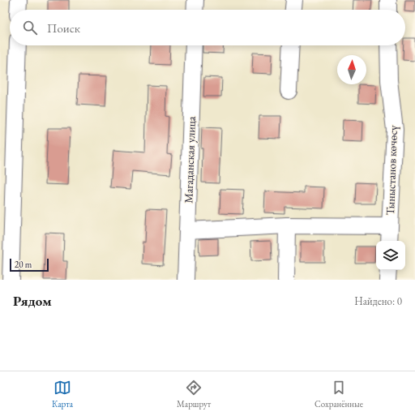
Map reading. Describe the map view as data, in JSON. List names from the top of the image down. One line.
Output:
{"streets":{"street":["Магаданская улица","Тыныстанов көчөсү"]},"scale_bar":"20 m","north":"top","page":{"search":"Поиск","scale":"20 m","heading":["Рядом","Найдено: 0"],"nav":["Карта","Маршрут","Сохранённые"]}}
